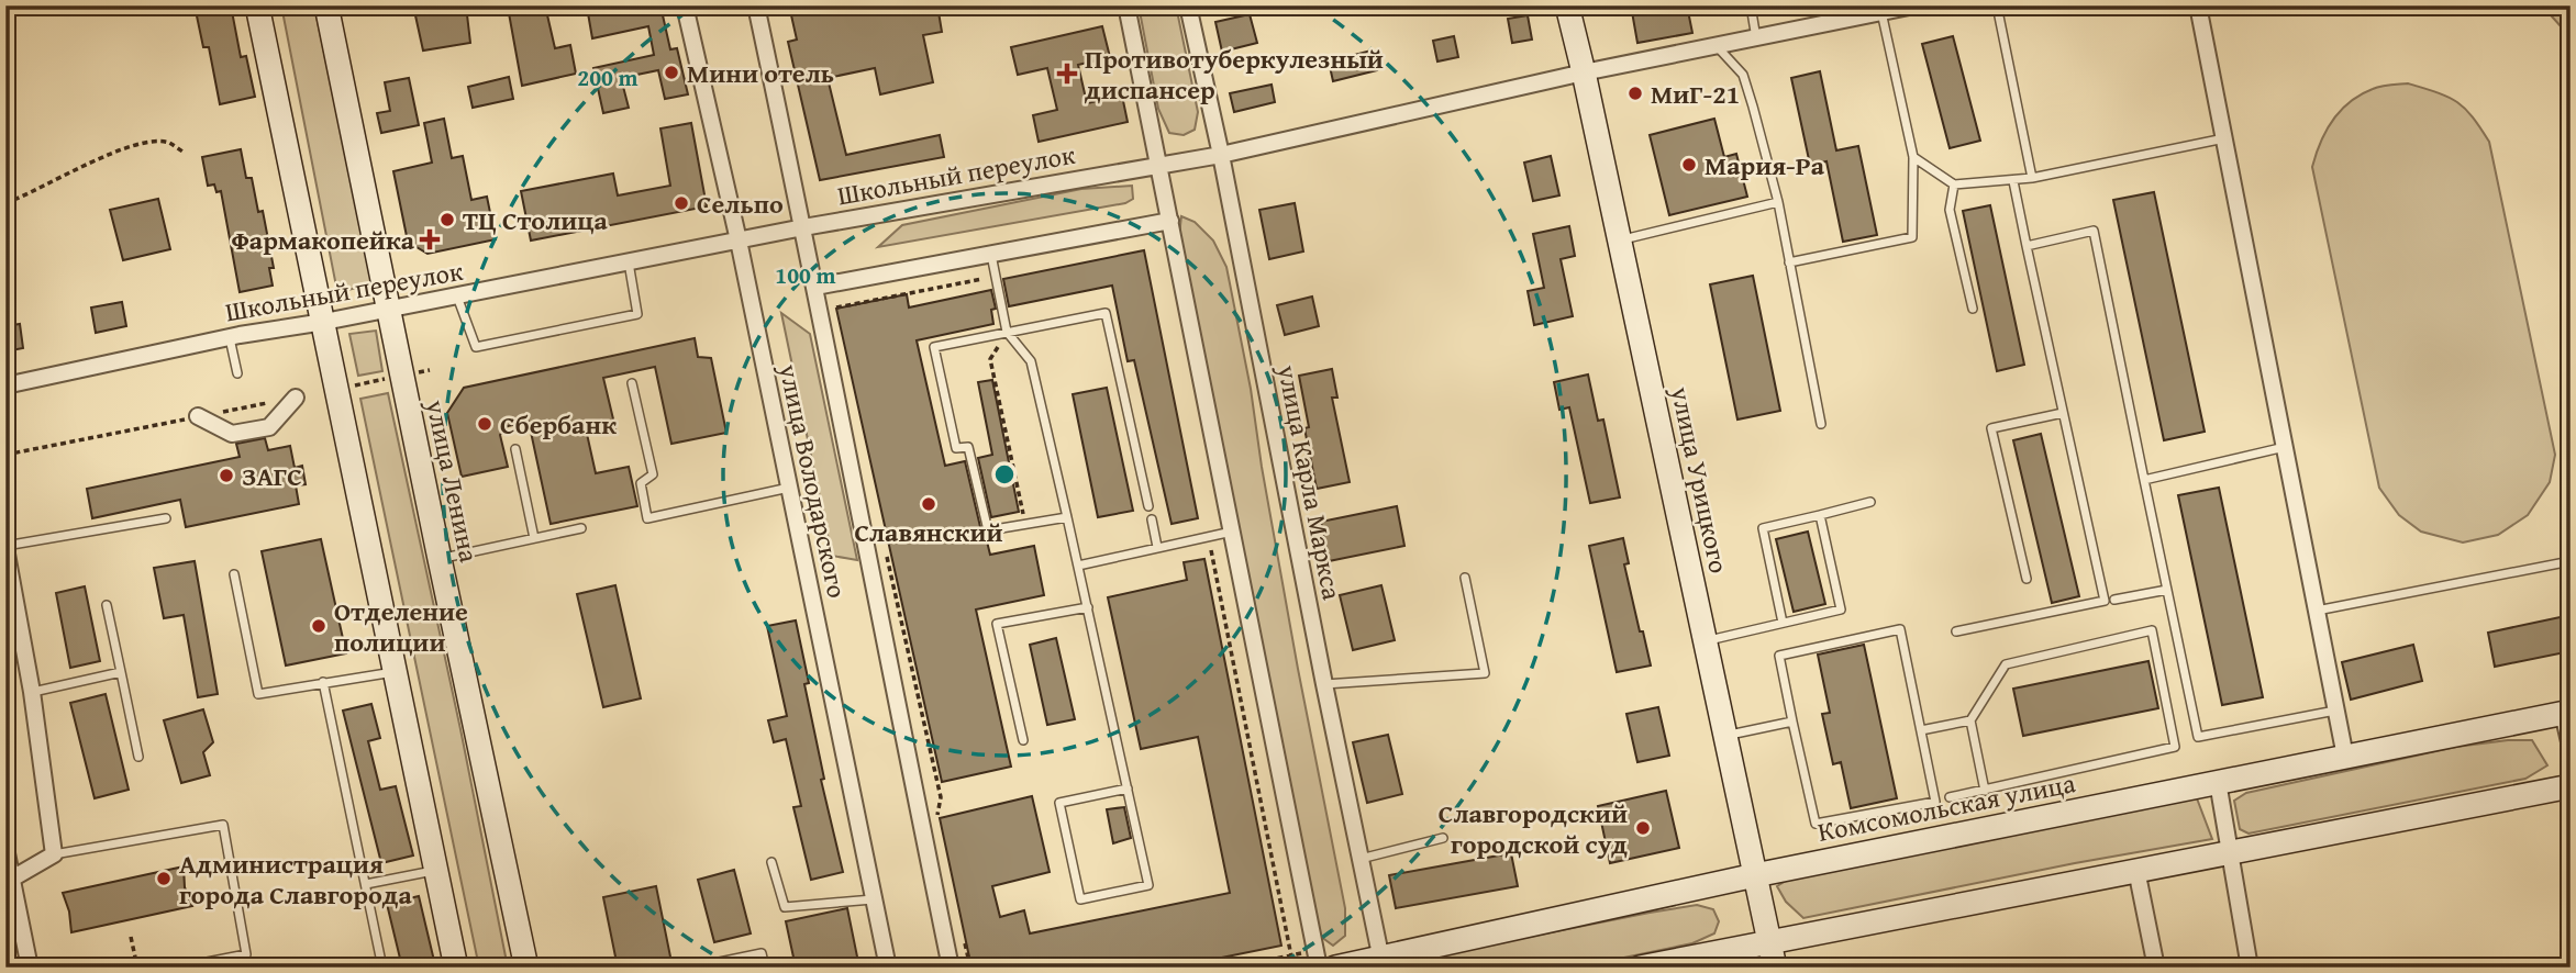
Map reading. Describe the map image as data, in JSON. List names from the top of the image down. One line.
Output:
{"streets":{"street":["Школьный переулок","улица Урицкого","улица Ленина","улица Володарского","улица Карла Маркса","Комсомольская улица"]},"crossings":[["Школьный переулок","улица Урицкого"],["Школьный переулок","улица Ленина"],["Школьный переулок","улица Володарского"],["Школьный переулок","улица Карла Маркса"],["улица Урицкого","Комсомольская улица"],["улица Карла Маркса","Комсомольская улица"]],"places":{"other":["Мини отель","МиГ-21","Мария-Ра","Сельпо","ТЦ Столица","Сбербанк","ЗАГС","Славянский","Отделение полиции","Славгородский городской суд","Администрация города Славгорода"],"health":["Противотуберкулезный диспансер","Фармакопейка"]},"rings":["200 m","100 m"]}
